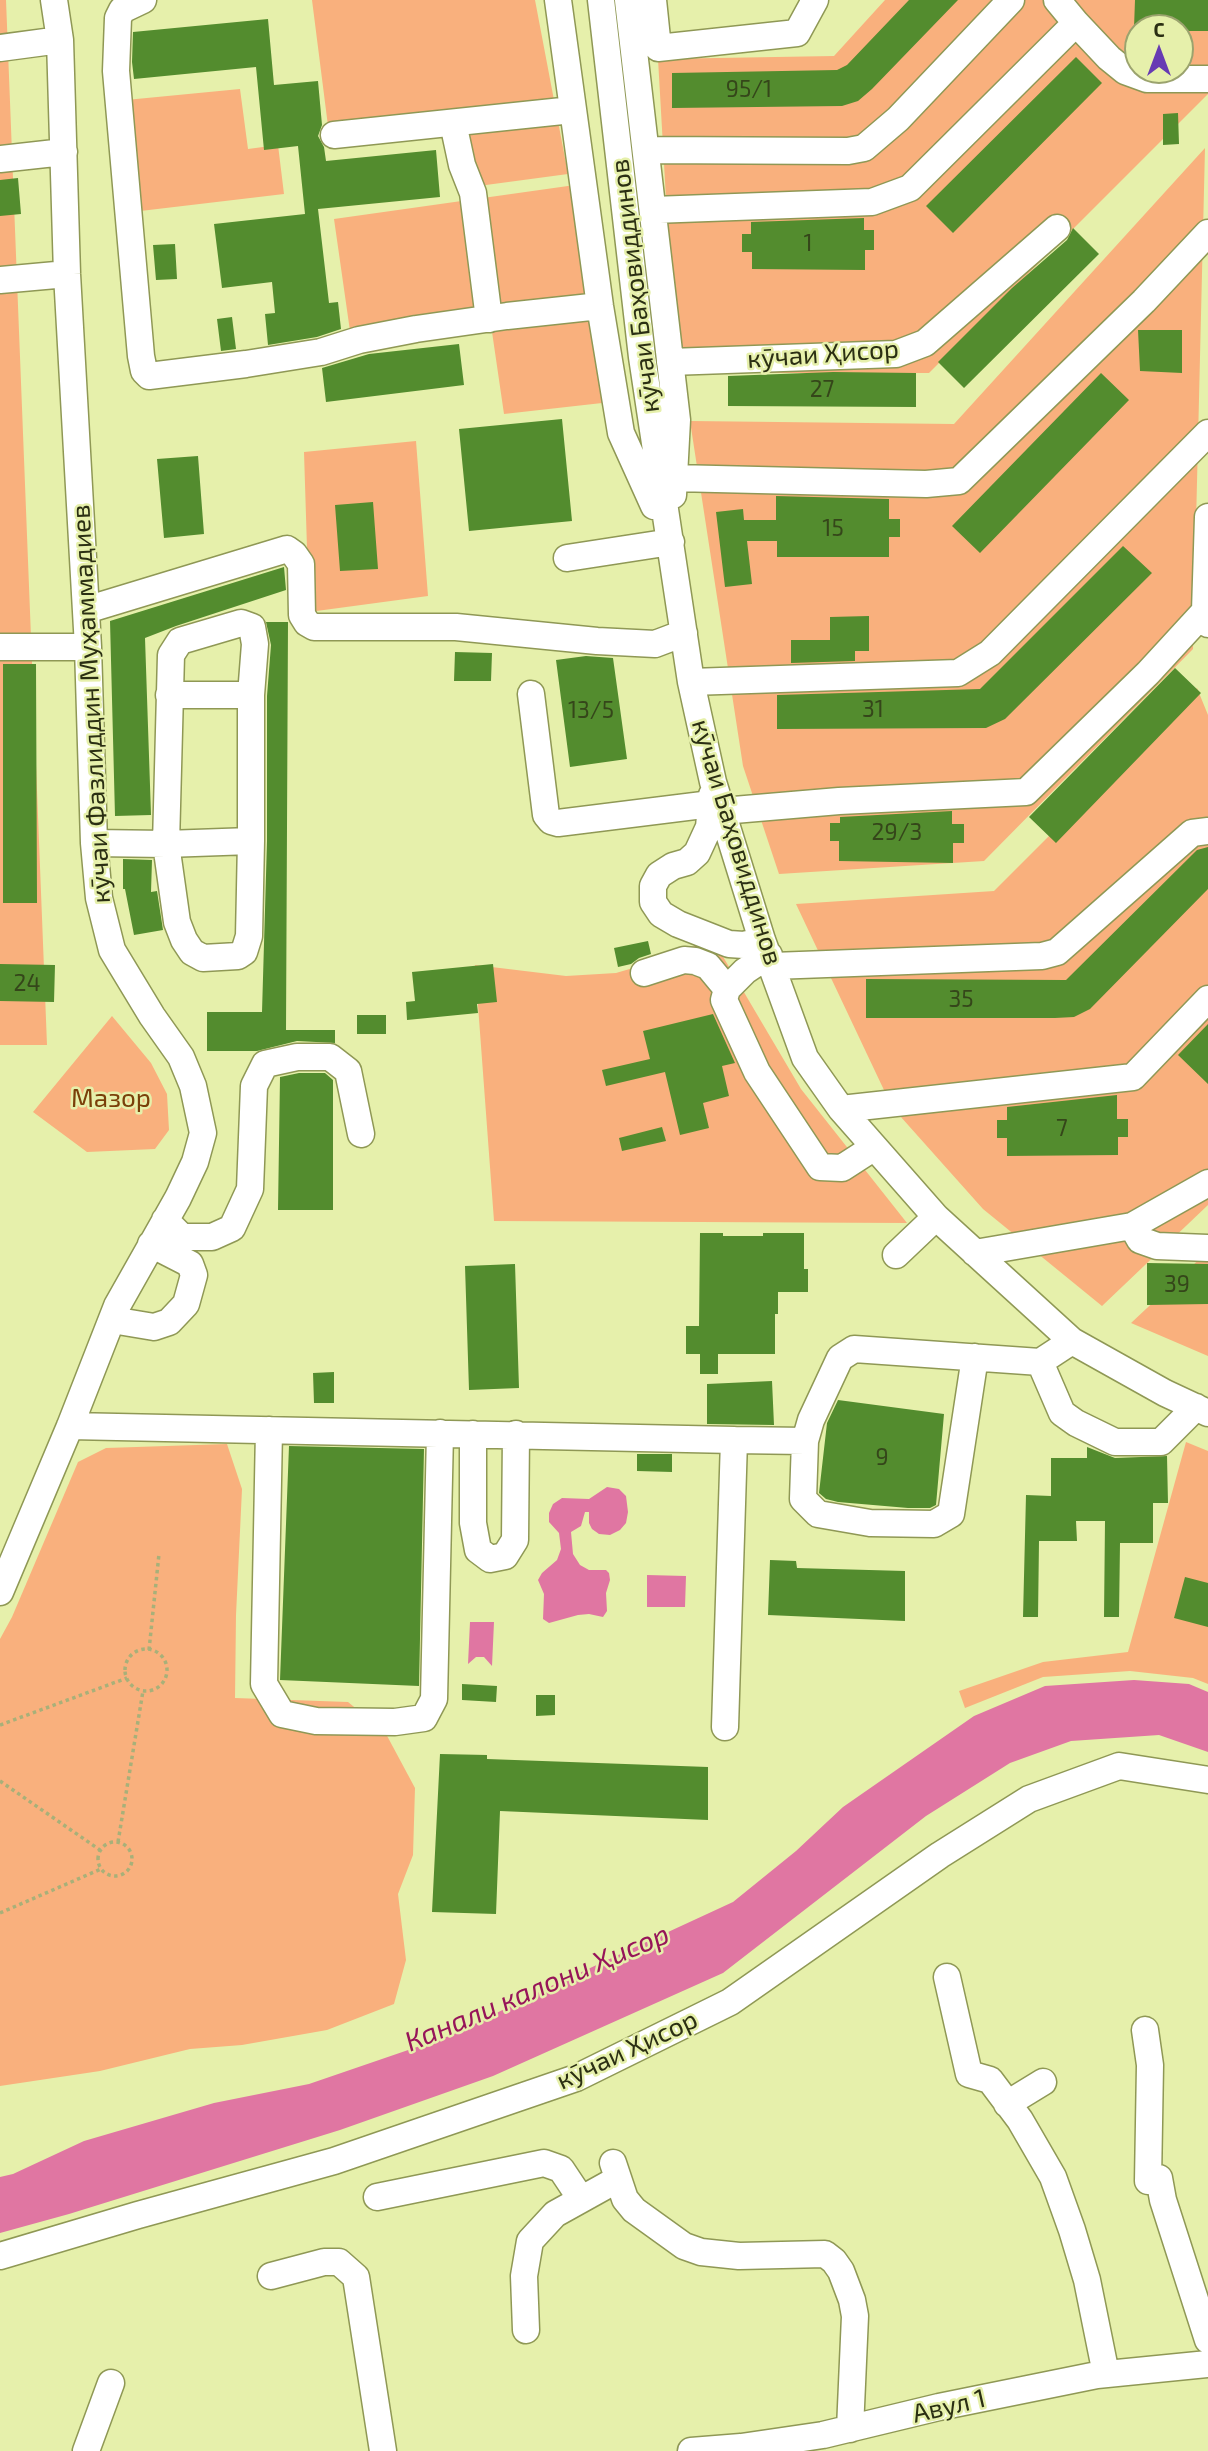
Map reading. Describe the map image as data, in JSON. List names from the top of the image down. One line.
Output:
{"streets":{"street":["кӯчаи Баҳовиддинов","кӯчаи Ҳисор","кӯчаи Фазлиддин Муҳаммадиев","Авул 1"]},"water":["Канали калони Ҳисор"],"parks":["Мазор"],"house_numbers":["95/1","1","27","15","31","13/5","29/3","24","35","7","39","9"],"north":"top"}
